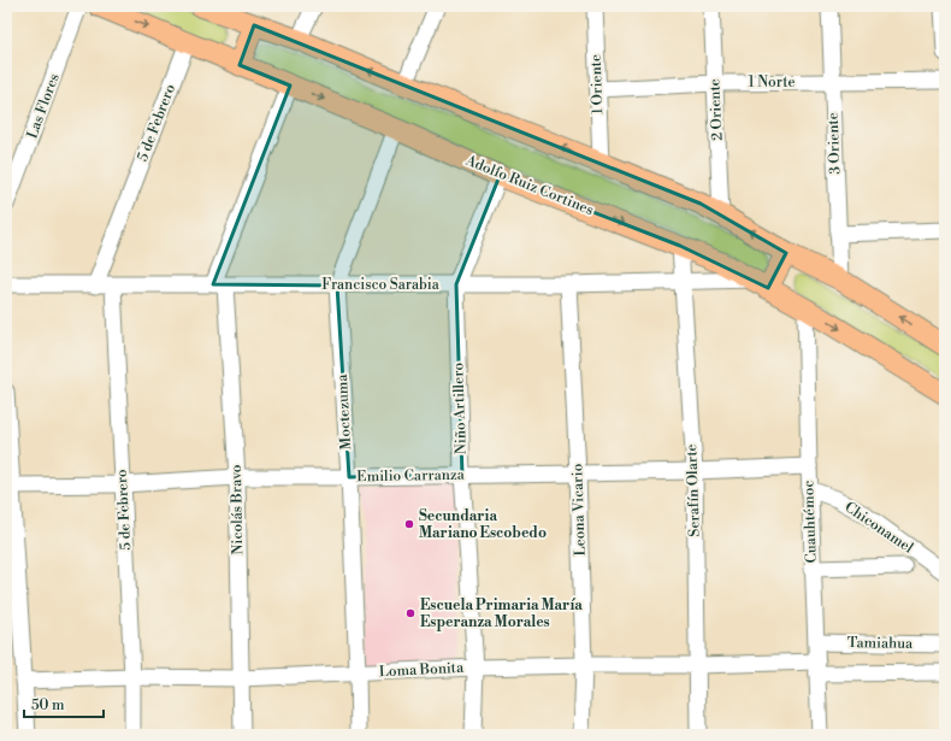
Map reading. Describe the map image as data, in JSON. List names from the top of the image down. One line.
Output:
{"streets":{"main road":["Adolfo Ruiz Cortines"],"street":["1 Norte","1 Oriente","Las Flores","2 Oriente","5 de Febrero","3 Oriente","Francisco Sarabia","Niño Artillero","Moctezuma","Emilio Carranza","Serafín Olarte","Nicolás Bravo","Leona Vicario","Cuauhtémoc","Chiconamel","Tamiahua","Loma Bonita"]},"crossings":[["1 Norte","1 Oriente"],["1 Norte","2 Oriente"],["1 Norte","3 Oriente"],["5 de Febrero","Adolfo Ruiz Cortines"],["5 de Febrero","Francisco Sarabia"],["5 de Febrero","Emilio Carranza"],["5 de Febrero","Loma Bonita"],["Adolfo Ruiz Cortines","Francisco Sarabia"],["Adolfo Ruiz Cortines","Niño Artillero"],["Adolfo Ruiz Cortines","Moctezuma"],["Adolfo Ruiz Cortines","Serafín Olarte"],["Adolfo Ruiz Cortines","Nicolás Bravo"],["Adolfo Ruiz Cortines","Cuauhtémoc"],["Francisco Sarabia","Niño Artillero"],["Francisco Sarabia","Moctezuma"],["Francisco Sarabia","Serafín Olarte"],["Francisco Sarabia","Nicolás Bravo"],["Francisco Sarabia","Leona Vicario"],["Niño Artillero","Emilio Carranza"],["Niño Artillero","Loma Bonita"],["Moctezuma","Emilio Carranza"],["Moctezuma","Loma Bonita"],["Emilio Carranza","Serafín Olarte"],["Emilio Carranza","Nicolás Bravo"],["Emilio Carranza","Leona Vicario"],["Emilio Carranza","Cuauhtémoc"],["Serafín Olarte","Loma Bonita"],["Nicolás Bravo","Loma Bonita"],["Leona Vicario","Loma Bonita"],["Cuauhtémoc","Chiconamel"],["Cuauhtémoc","Tamiahua"],["Cuauhtémoc","Loma Bonita"]],"places":["Secundaria Mariano Escobedo","Escuela Primaria María Esperanza Morales"],"scale_bar":"50 m"}
